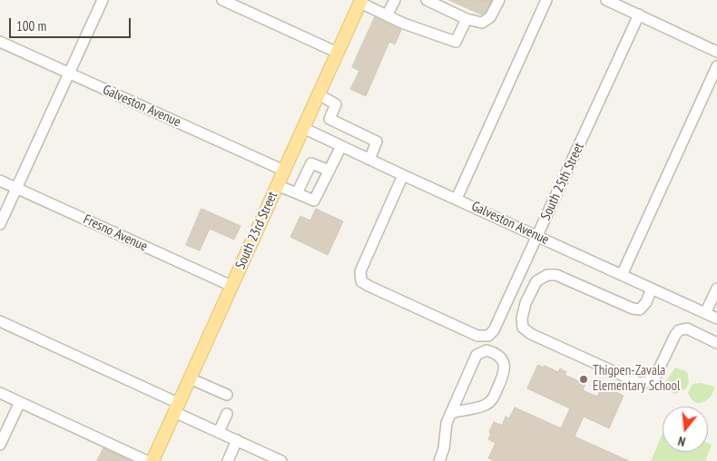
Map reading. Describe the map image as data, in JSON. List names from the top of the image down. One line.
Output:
{"streets":{"main road":["South 23rd Street"],"street":["Galveston Avenue","South 25th Street","Fresno Avenue"]},"crossings":[["Galveston Avenue","South 25th Street"],["Galveston Avenue","South 23rd Street"],["South 23rd Street","Fresno Avenue"]],"places":["Thigpen-Zavala Elementary School"],"scale_bar":"100 m","north":"bottom"}
